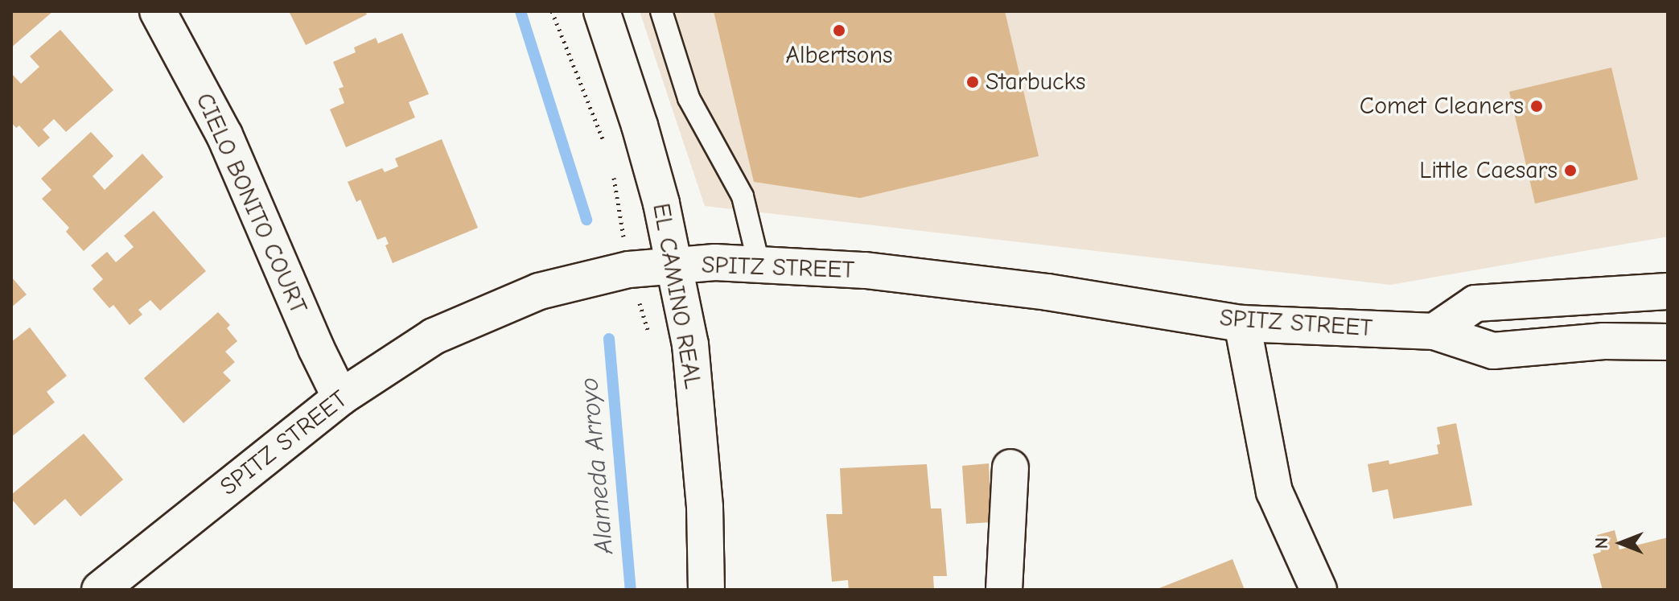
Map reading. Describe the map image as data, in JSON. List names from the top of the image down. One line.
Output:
{"streets":{"street":["CIELO BONITO COURT","SPITZ STREET","EL CAMINO REAL"]},"crossings":[["CIELO BONITO COURT","SPITZ STREET"],["SPITZ STREET","EL CAMINO REAL"]],"water":["Alameda Arroyo"],"places":["Albertsons","Starbucks","Comet Cleaners","Little Caesars"],"north":"left"}
